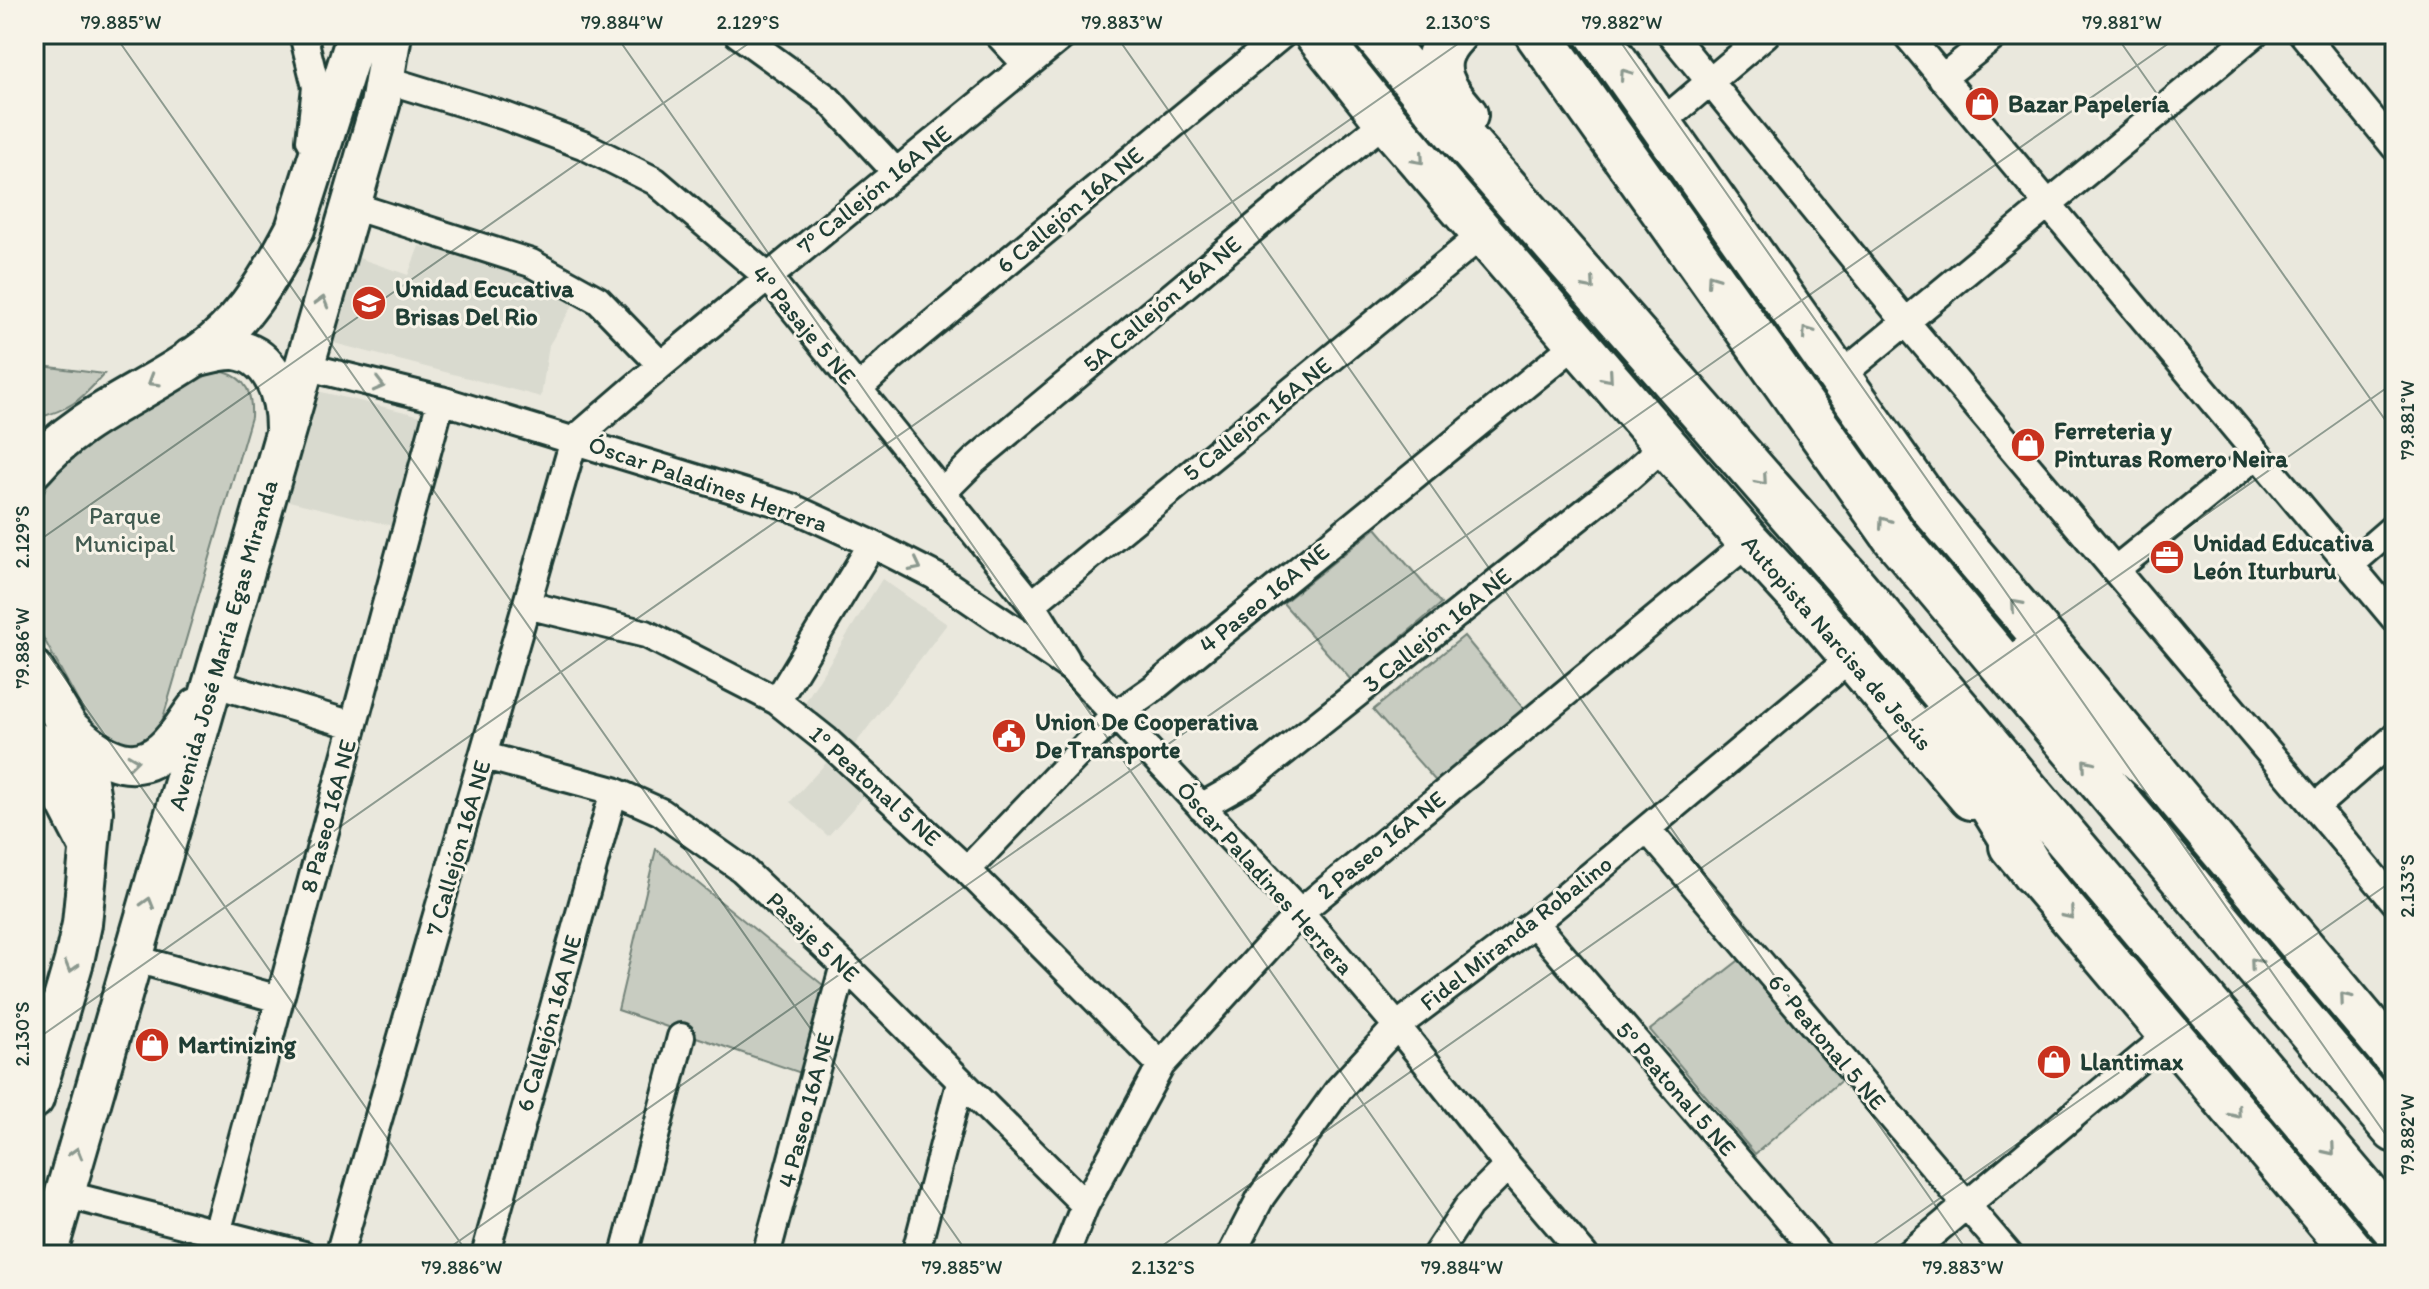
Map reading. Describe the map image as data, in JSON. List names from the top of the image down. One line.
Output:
{"streets":{"highway":["Autopista Narcisa de Jesús"],"main road":["Avenida José María Egas Miranda"],"street":["7º Callejón 16A NE","6 Callejón 16A NE","5A Callejón 16A NE","4º Pasaje 5 NE","5 Callejón 16A NE","Óscar Paladines Herrera","4 Paseo 16A NE","3 Callejón 16A NE","1º Peatonal 5 NE","8 Paseo 16A NE","2 Paseo 16A NE","7 Callejón 16A NE","Fidel Miranda Robalino","Pasaje 5 NE","6º Peatonal 5 NE","5º Peatonal 5 NE"]},"crossings":[["7º Callejón 16A NE","4º Pasaje 5 NE"],["7º Callejón 16A NE","Óscar Paladines Herrera"],["7º Callejón 16A NE","7 Callejón 16A NE"],["6 Callejón 16A NE","4º Pasaje 5 NE"],["6 Callejón 16A NE","Pasaje 5 NE"],["5A Callejón 16A NE","4º Pasaje 5 NE"],["5A Callejón 16A NE","Autopista Narcisa de Jesús"],["4º Pasaje 5 NE","5 Callejón 16A NE"],["4º Pasaje 5 NE","Óscar Paladines Herrera"],["4º Pasaje 5 NE","Avenida José María Egas Miranda"],["5 Callejón 16A NE","Autopista Narcisa de Jesús"],["Óscar Paladines Herrera","4 Paseo 16A NE"],["Óscar Paladines Herrera","3 Callejón 16A NE"],["Óscar Paladines Herrera","Avenida José María Egas Miranda"],["Óscar Paladines Herrera","8 Paseo 16A NE"],["Óscar Paladines Herrera","2 Paseo 16A NE"],["Óscar Paladines Herrera","7 Callejón 16A NE"],["Óscar Paladines Herrera","Fidel Miranda Robalino"],["4 Paseo 16A NE","Autopista Narcisa de Jesús"],["4 Paseo 16A NE","1º Peatonal 5 NE"],["4 Paseo 16A NE","Pasaje 5 NE"],["3 Callejón 16A NE","Autopista Narcisa de Jesús"],["Autopista Narcisa de Jesús","2 Paseo 16A NE"],["Autopista Narcisa de Jesús","Fidel Miranda Robalino"],["1º Peatonal 5 NE","2 Paseo 16A NE"],["1º Peatonal 5 NE","7 Callejón 16A NE"],["2 Paseo 16A NE","Pasaje 5 NE"],["7 Callejón 16A NE","Pasaje 5 NE"],["Fidel Miranda Robalino","6º Peatonal 5 NE"],["Fidel Miranda Robalino","5º Peatonal 5 NE"]],"parks":["Parque Municipal"],"places":{"shop":["Bazar Papelería","Ferreteria y Pinturas Romero Neira","Martinizing","Llantimax"],"school or university":["Unidad Ecucativa Brisas Del Rio"],"office":["Unidad Educativa León Iturburu"],"public building":["Union De Cooperativa De Transporte"]},"coordinates":["79.885°W","79.884°W","2.129°S","79.883°W","2.130°S","79.882°W","79.881°W","79.886°W","2.133°S","2.132°S"]}
